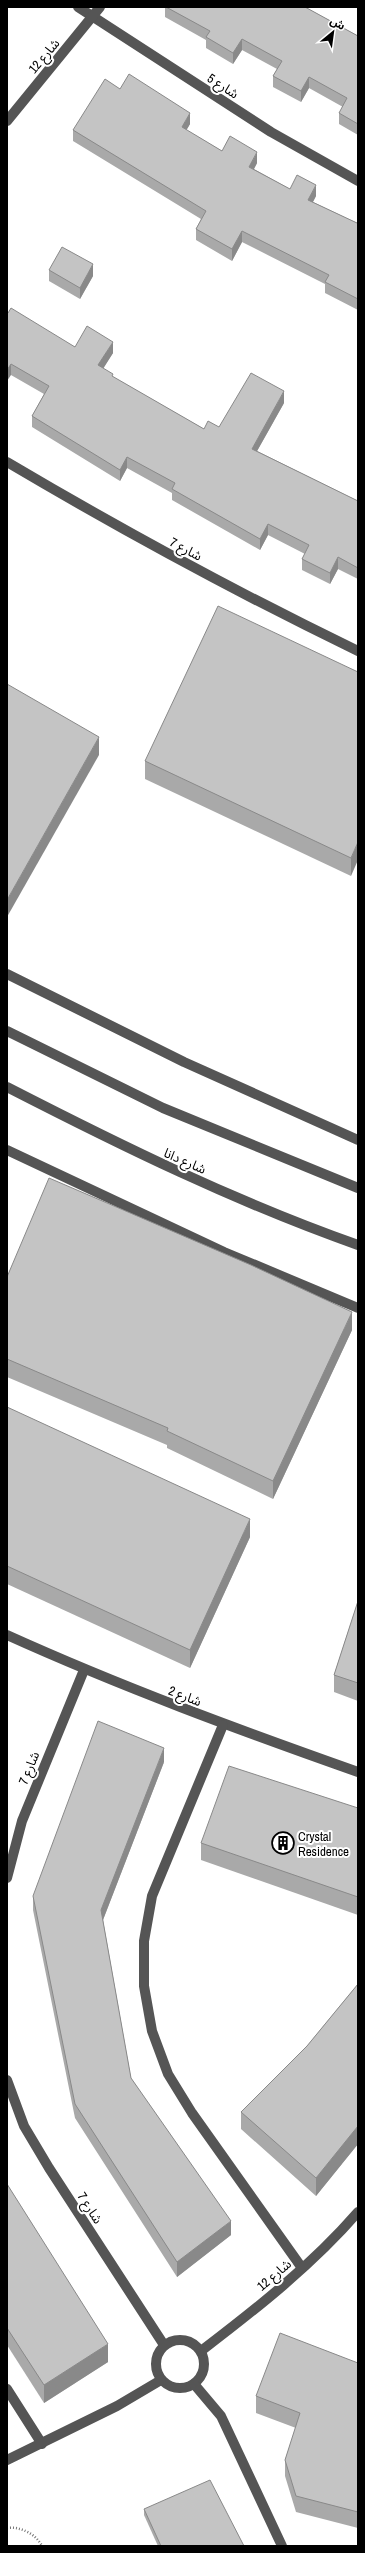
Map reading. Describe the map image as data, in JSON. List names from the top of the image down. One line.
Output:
{"streets":{"street":["شارع 12","شارع 5","شارع 7","شارع دانا","شارع 2"]},"crossings":[["شارع 12","شارع 5"],["شارع 12","شارع 7"],["شارع 7","شارع 2"]],"places":{"building":["Crystal Residence"]},"north":"top right"}
